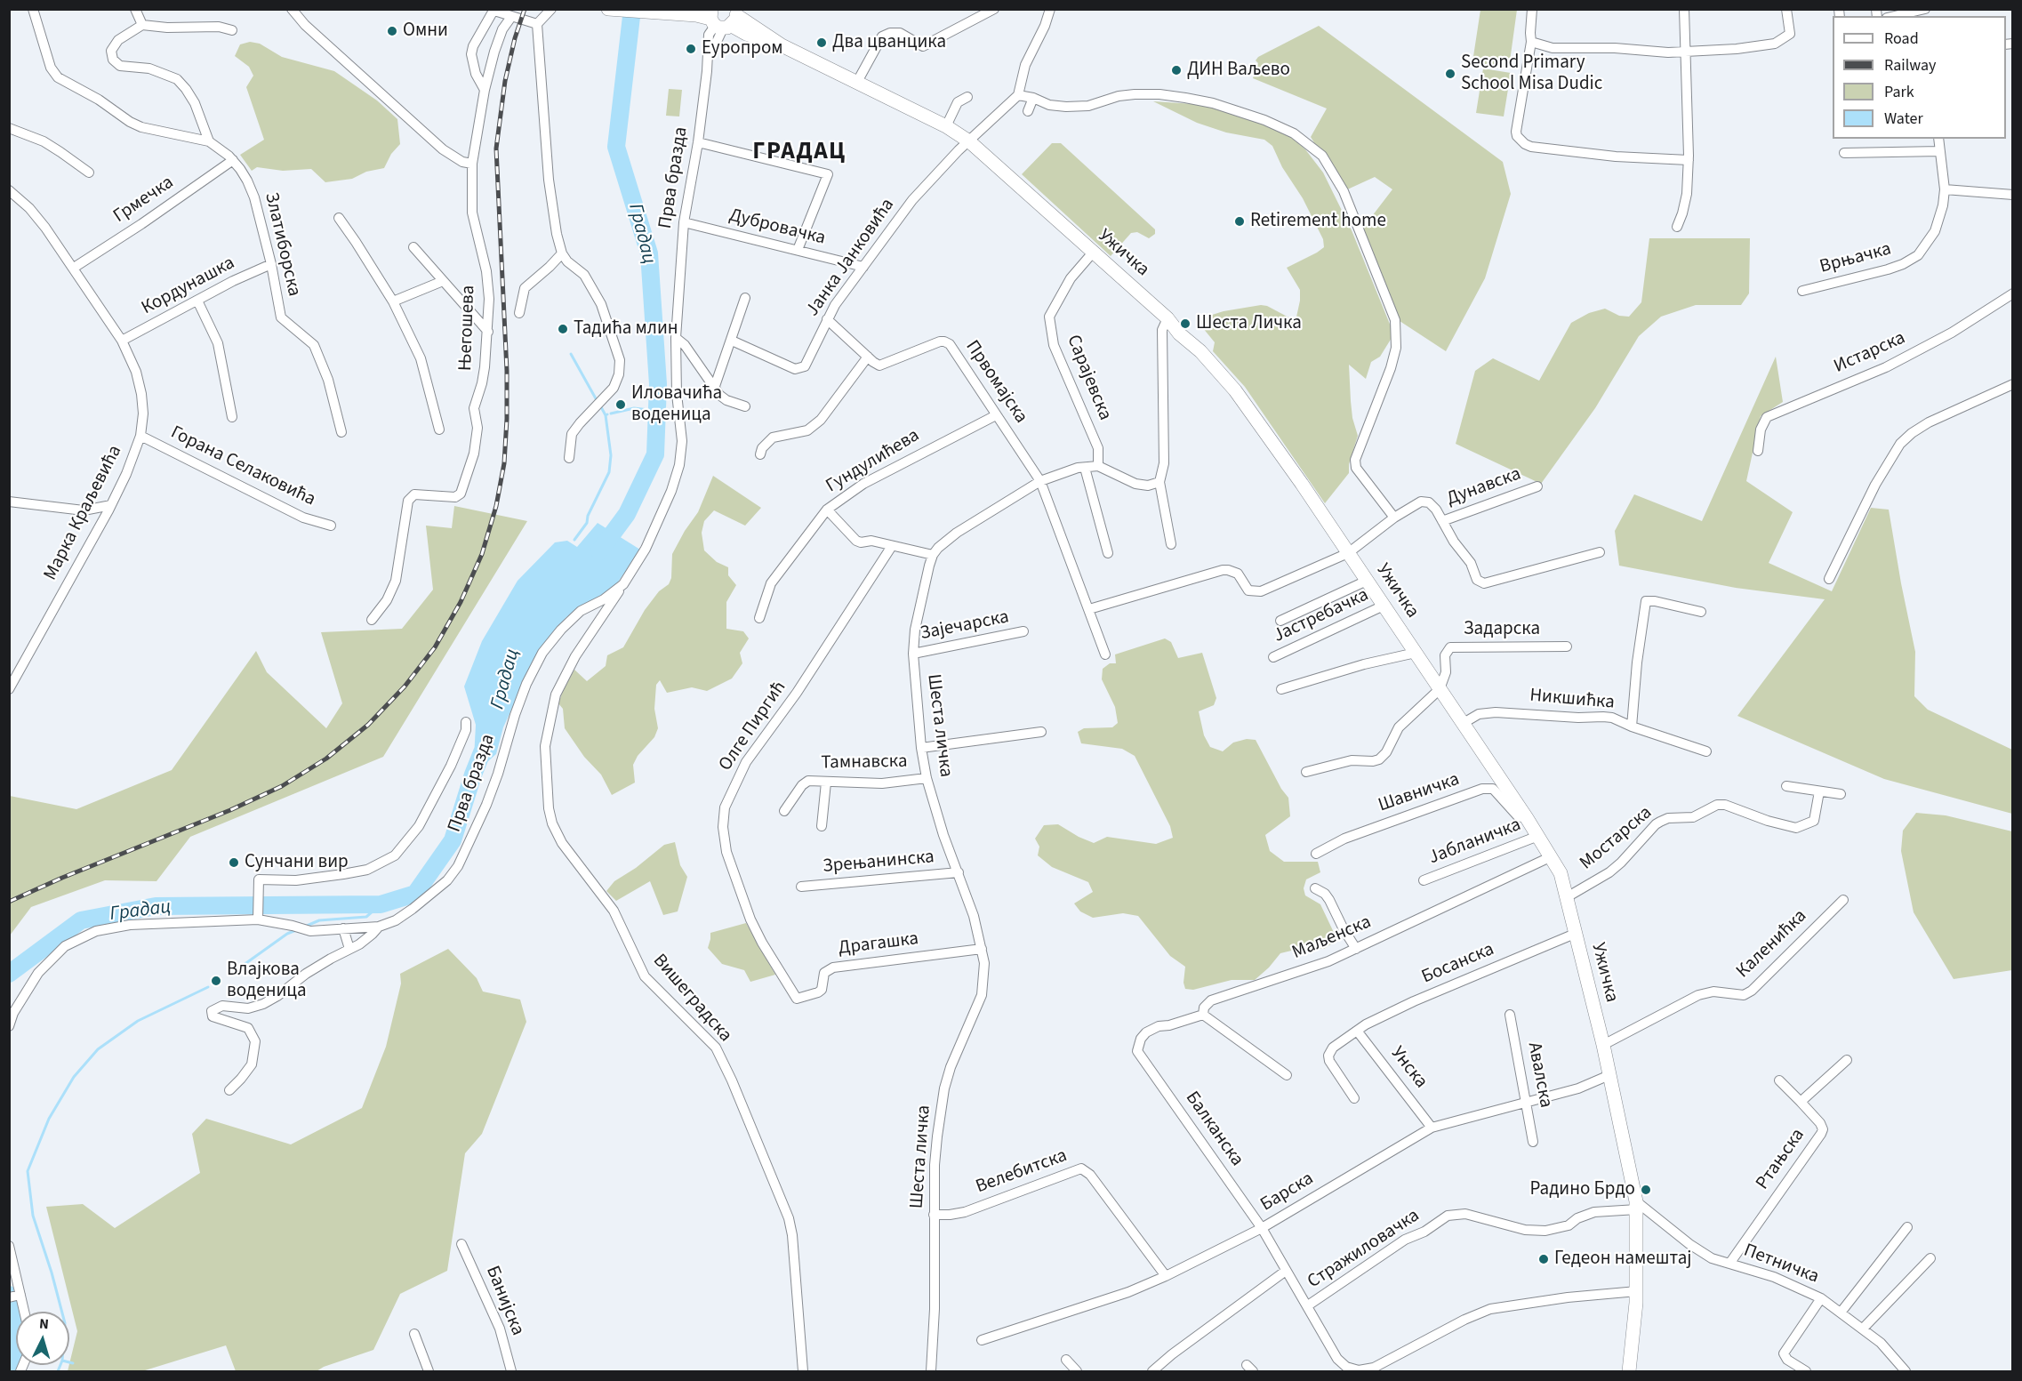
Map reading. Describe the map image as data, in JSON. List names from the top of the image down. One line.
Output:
{"streets":{"main road":["Ужичка"],"street":["Прва бразда","Грмечка","Дубровачка","Златиборска","Јанка Јанковића","Врњачка","Кордунашка","Његошева","Истарска","Сарајевска","Првомајска","Гундулићева","Горана Селаковића","Дунавска","Марка Краљевића","Јастребачка","Зајечарска","Задарска","Никшићка","Шеста личка","Олге Пиргић","Тамнавска","Шавничка","Мостарска","Јабланичка","Зрењанинска","Маљенска","Драгашка","Каленићка","Босанска","Вишеградска","Унска","Авалска","Балканска","Ртањска","Велебитска","Барска","Стражиловачка","Петничка","Банијска"]},"crossings":[["Прва бразда","Дубровачка"],["Прва бразда","Ужичка"],["Прва бразда","Вишеградска"],["Грмечка","Златиборска"],["Грмечка","Марка Краљевића"],["Дубровачка","Јанка Јанковића"],["Златиборска","Кордунашка"],["Ужичка","Јанка Јанковића"],["Ужичка","Сарајевска"],["Ужичка","Јастребачка"],["Ужичка","Задарска"],["Ужичка","Никшићка"],["Ужичка","Шавничка"],["Ужичка","Мостарска"],["Ужичка","Јабланичка"],["Ужичка","Маљенска"],["Ужичка","Каленићка"],["Ужичка","Босанска"],["Ужичка","Барска"],["Ужичка","Стражиловачка"],["Ужичка","Петничка"],["Јанка Јанковића","Првомајска"],["Кордунашка","Марка Краљевића"],["Првомајска","Гундулићева"],["Горана Селаковића","Марка Краљевића"],["Зајечарска","Шеста личка"],["Шеста личка","Тамнавска"],["Шеста личка","Зрењанинска"],["Шеста личка","Драгашка"],["Шеста личка","Велебитска"],["Олге Пиргић","Драгашка"],["Маљенска","Балканска"],["Босанска","Унска"],["Унска","Барска"],["Авалска","Барска"],["Балканска","Барска"],["Балканска","Стражиловачка"],["Ртањска","Петничка"],["Велебитска","Барска"],["Стражиловачка","Петничка"]],"districts":["ГРАДАЦ"],"water":["Градац"],"places":["Омни","Два цванцика","Еуропром","ДИН Ваљево","Second Primary School Misa Dudic","Retirement home","Шеста Личка","Тадића млин","Иловачића воденица","Сунчани вир","Влајкова воденица","Радино Брдо","Гедеон намештај"],"legend":["Road","Railway","Park","Water"],"north":"top"}
